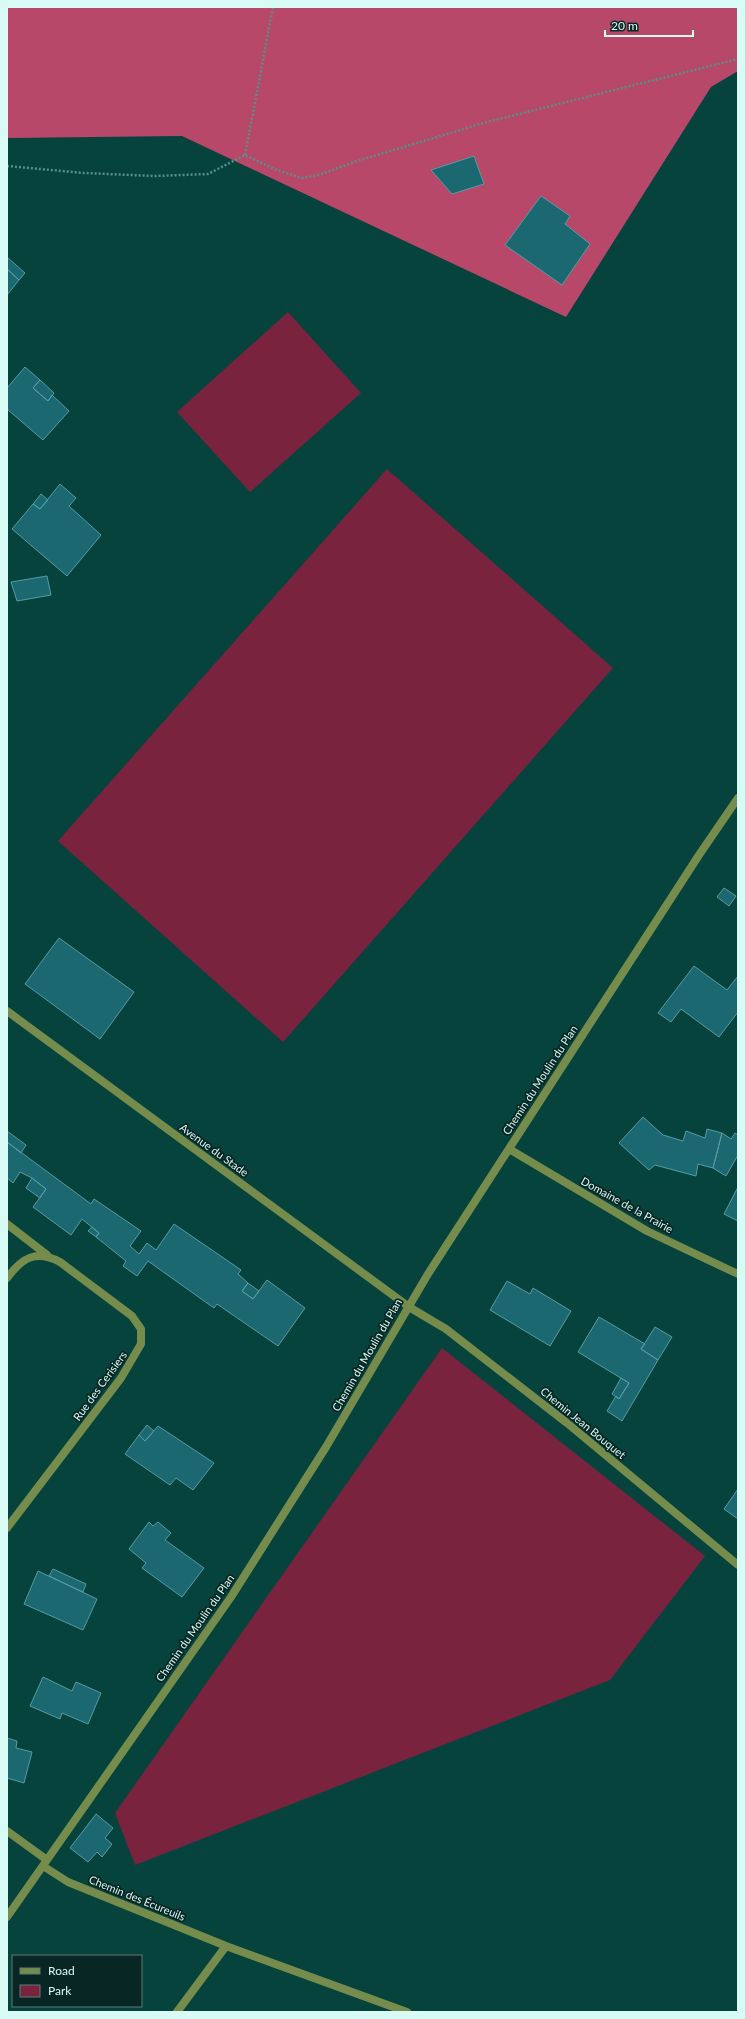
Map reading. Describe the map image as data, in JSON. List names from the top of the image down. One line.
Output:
{"streets":{"street":["Chemin du Moulin du Plan","Avenue du Stade","Domaine de la Prairie","Rue des Cerisiers","Chemin Jean Bouquet","Chemin des Écureuils"]},"crossings":[["Chemin du Moulin du Plan","Avenue du Stade"],["Chemin du Moulin du Plan","Domaine de la Prairie"],["Chemin du Moulin du Plan","Chemin Jean Bouquet"],["Chemin du Moulin du Plan","Chemin des Écureuils"],["Avenue du Stade","Chemin Jean Bouquet"]],"legend":["Road","Park"],"scale_bar":"20 m"}
